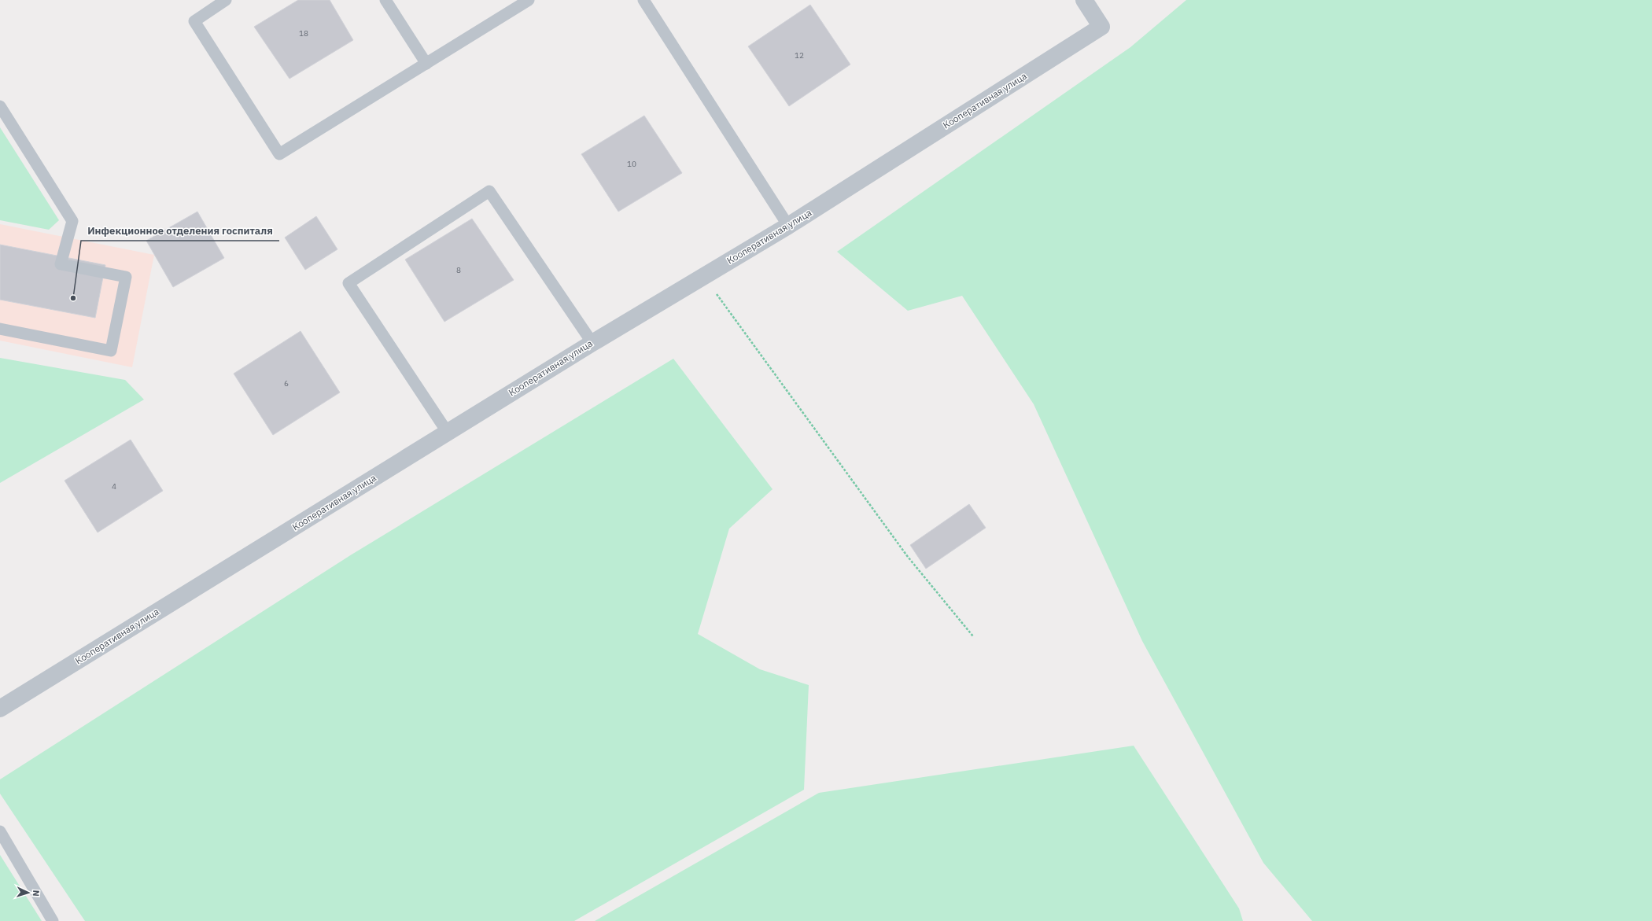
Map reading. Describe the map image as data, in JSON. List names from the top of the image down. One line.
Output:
{"streets":{"street":["Кооперативная улица"]},"places":["Инфекционное отделения госпиталя"],"house_numbers":["18","12","10","8","6","4"],"north":"right"}
